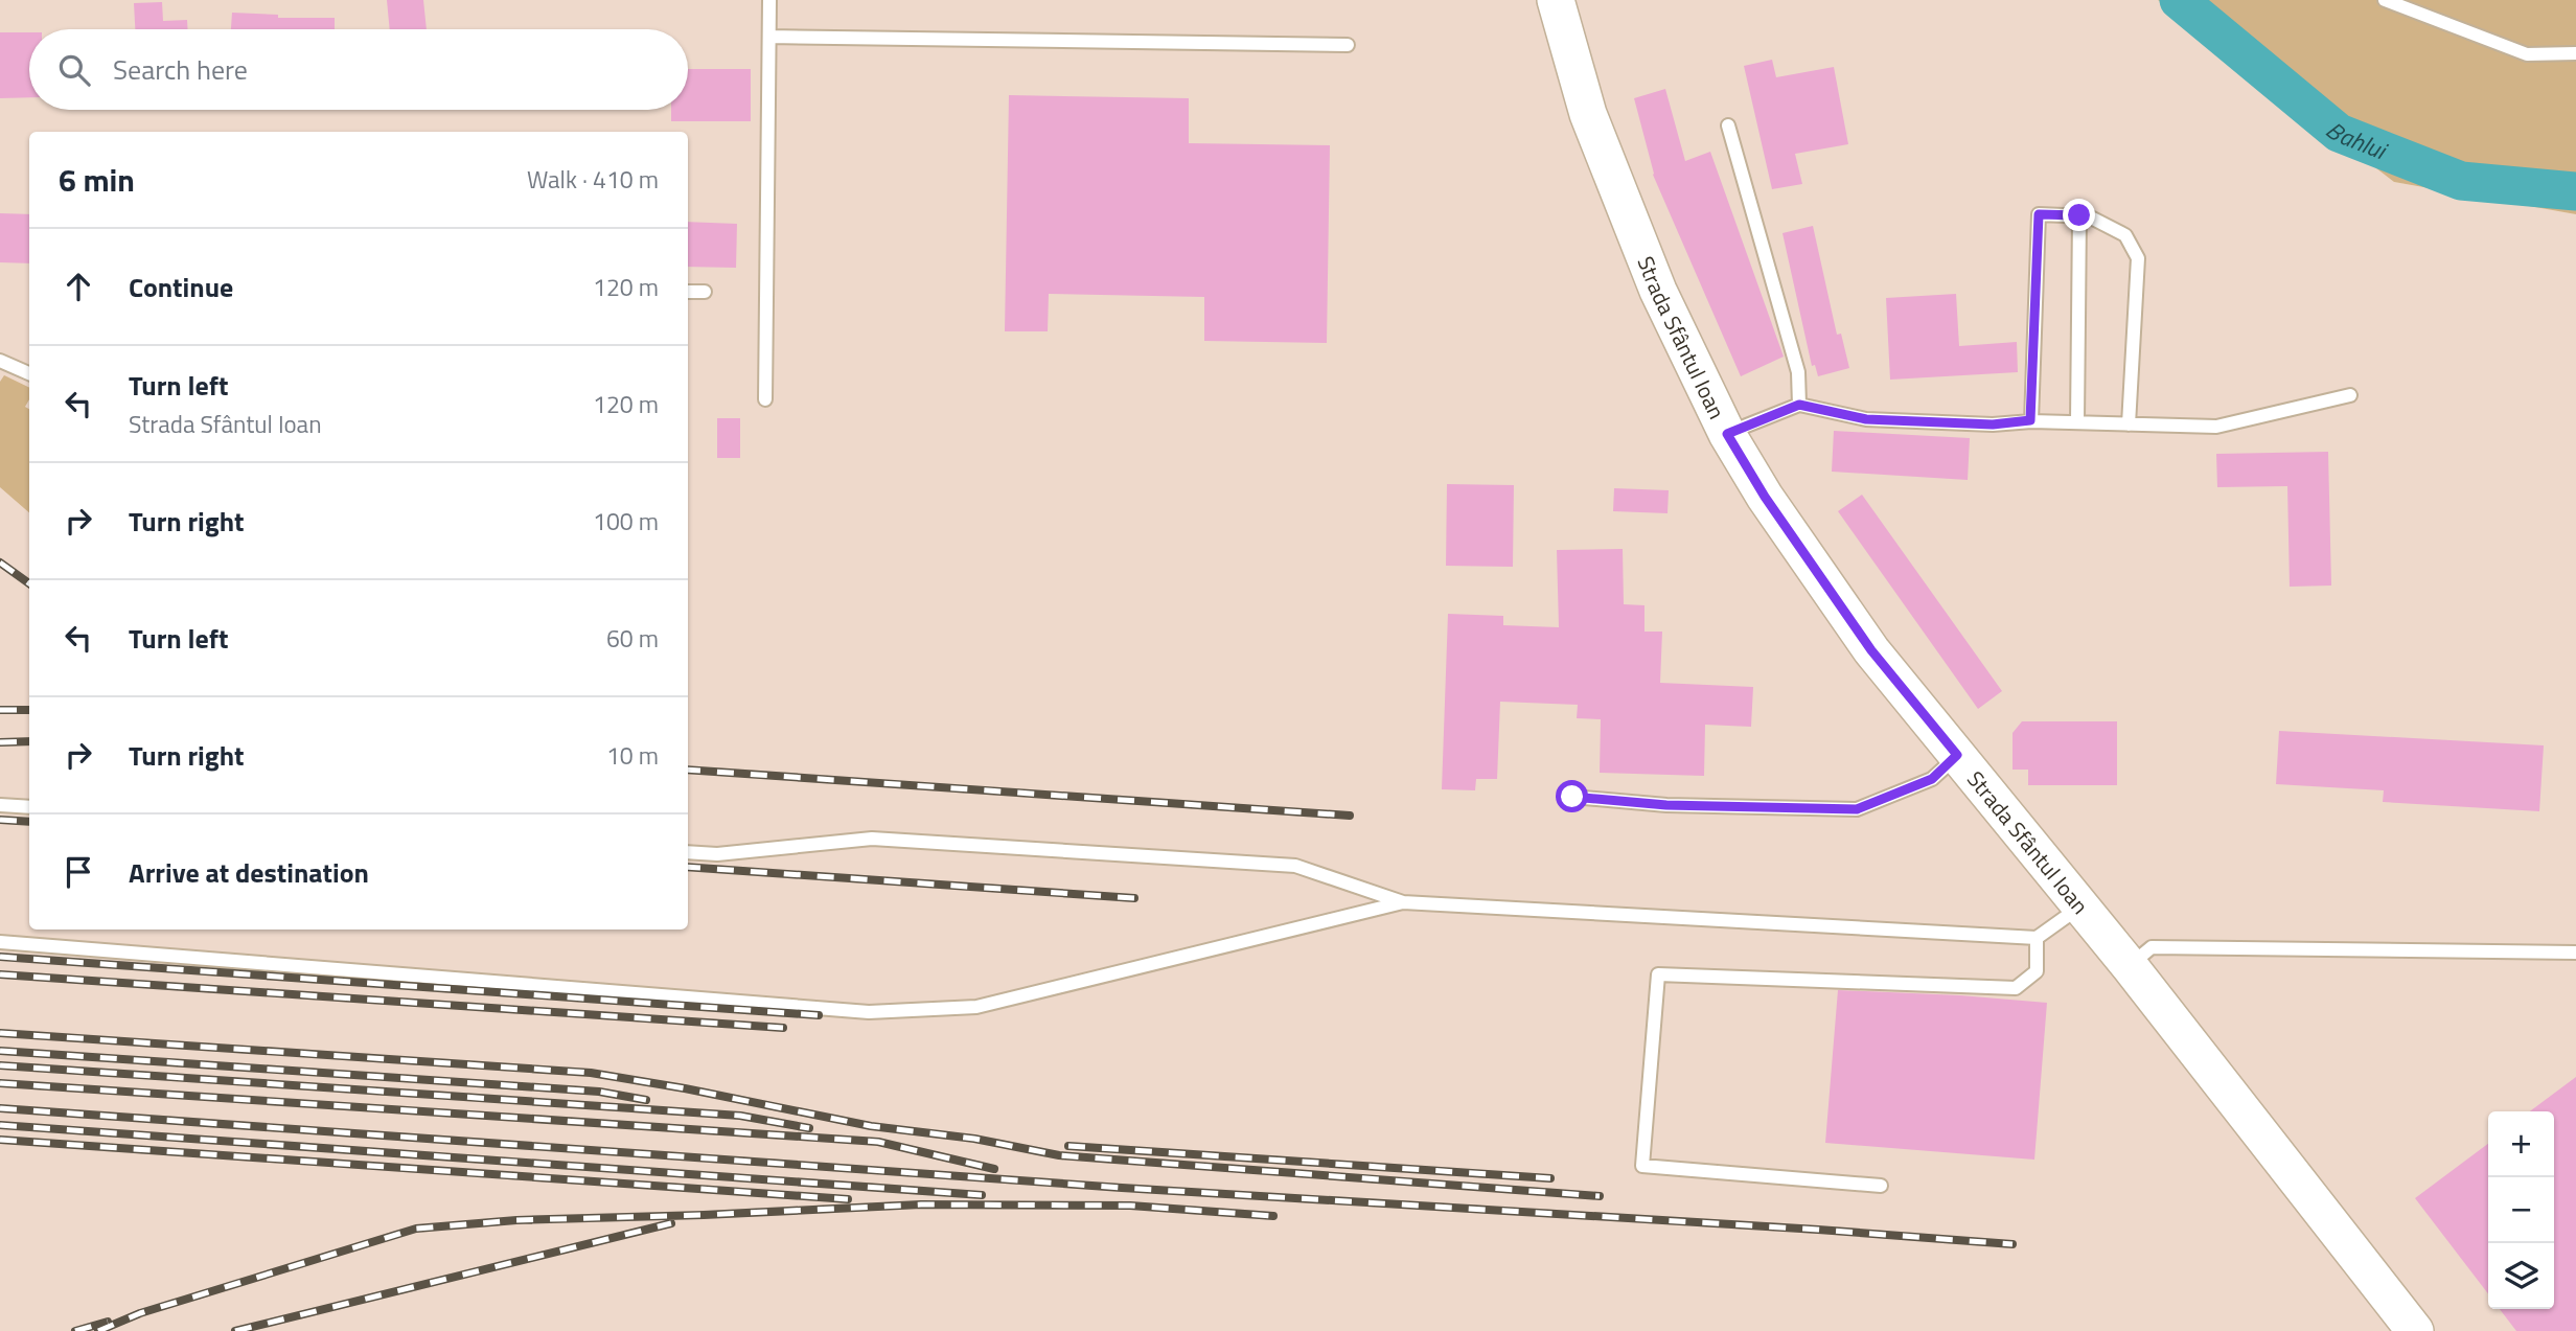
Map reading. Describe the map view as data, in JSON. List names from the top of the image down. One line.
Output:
{"streets":{"main road":["Strada Sfântul Ioan"]},"water":["Bahlui"],"page":{"search":"Search here","heading":["6 min","Walk · 410 m"],"list":[["Continue","120 m"],["Turn left","Strada Sfântul Ioan","120 m"],["Turn right","100 m"],["Turn left","60 m"],["Turn right","10 m"],"Arrive at destination"],"map_buttons":["+","−"]}}
